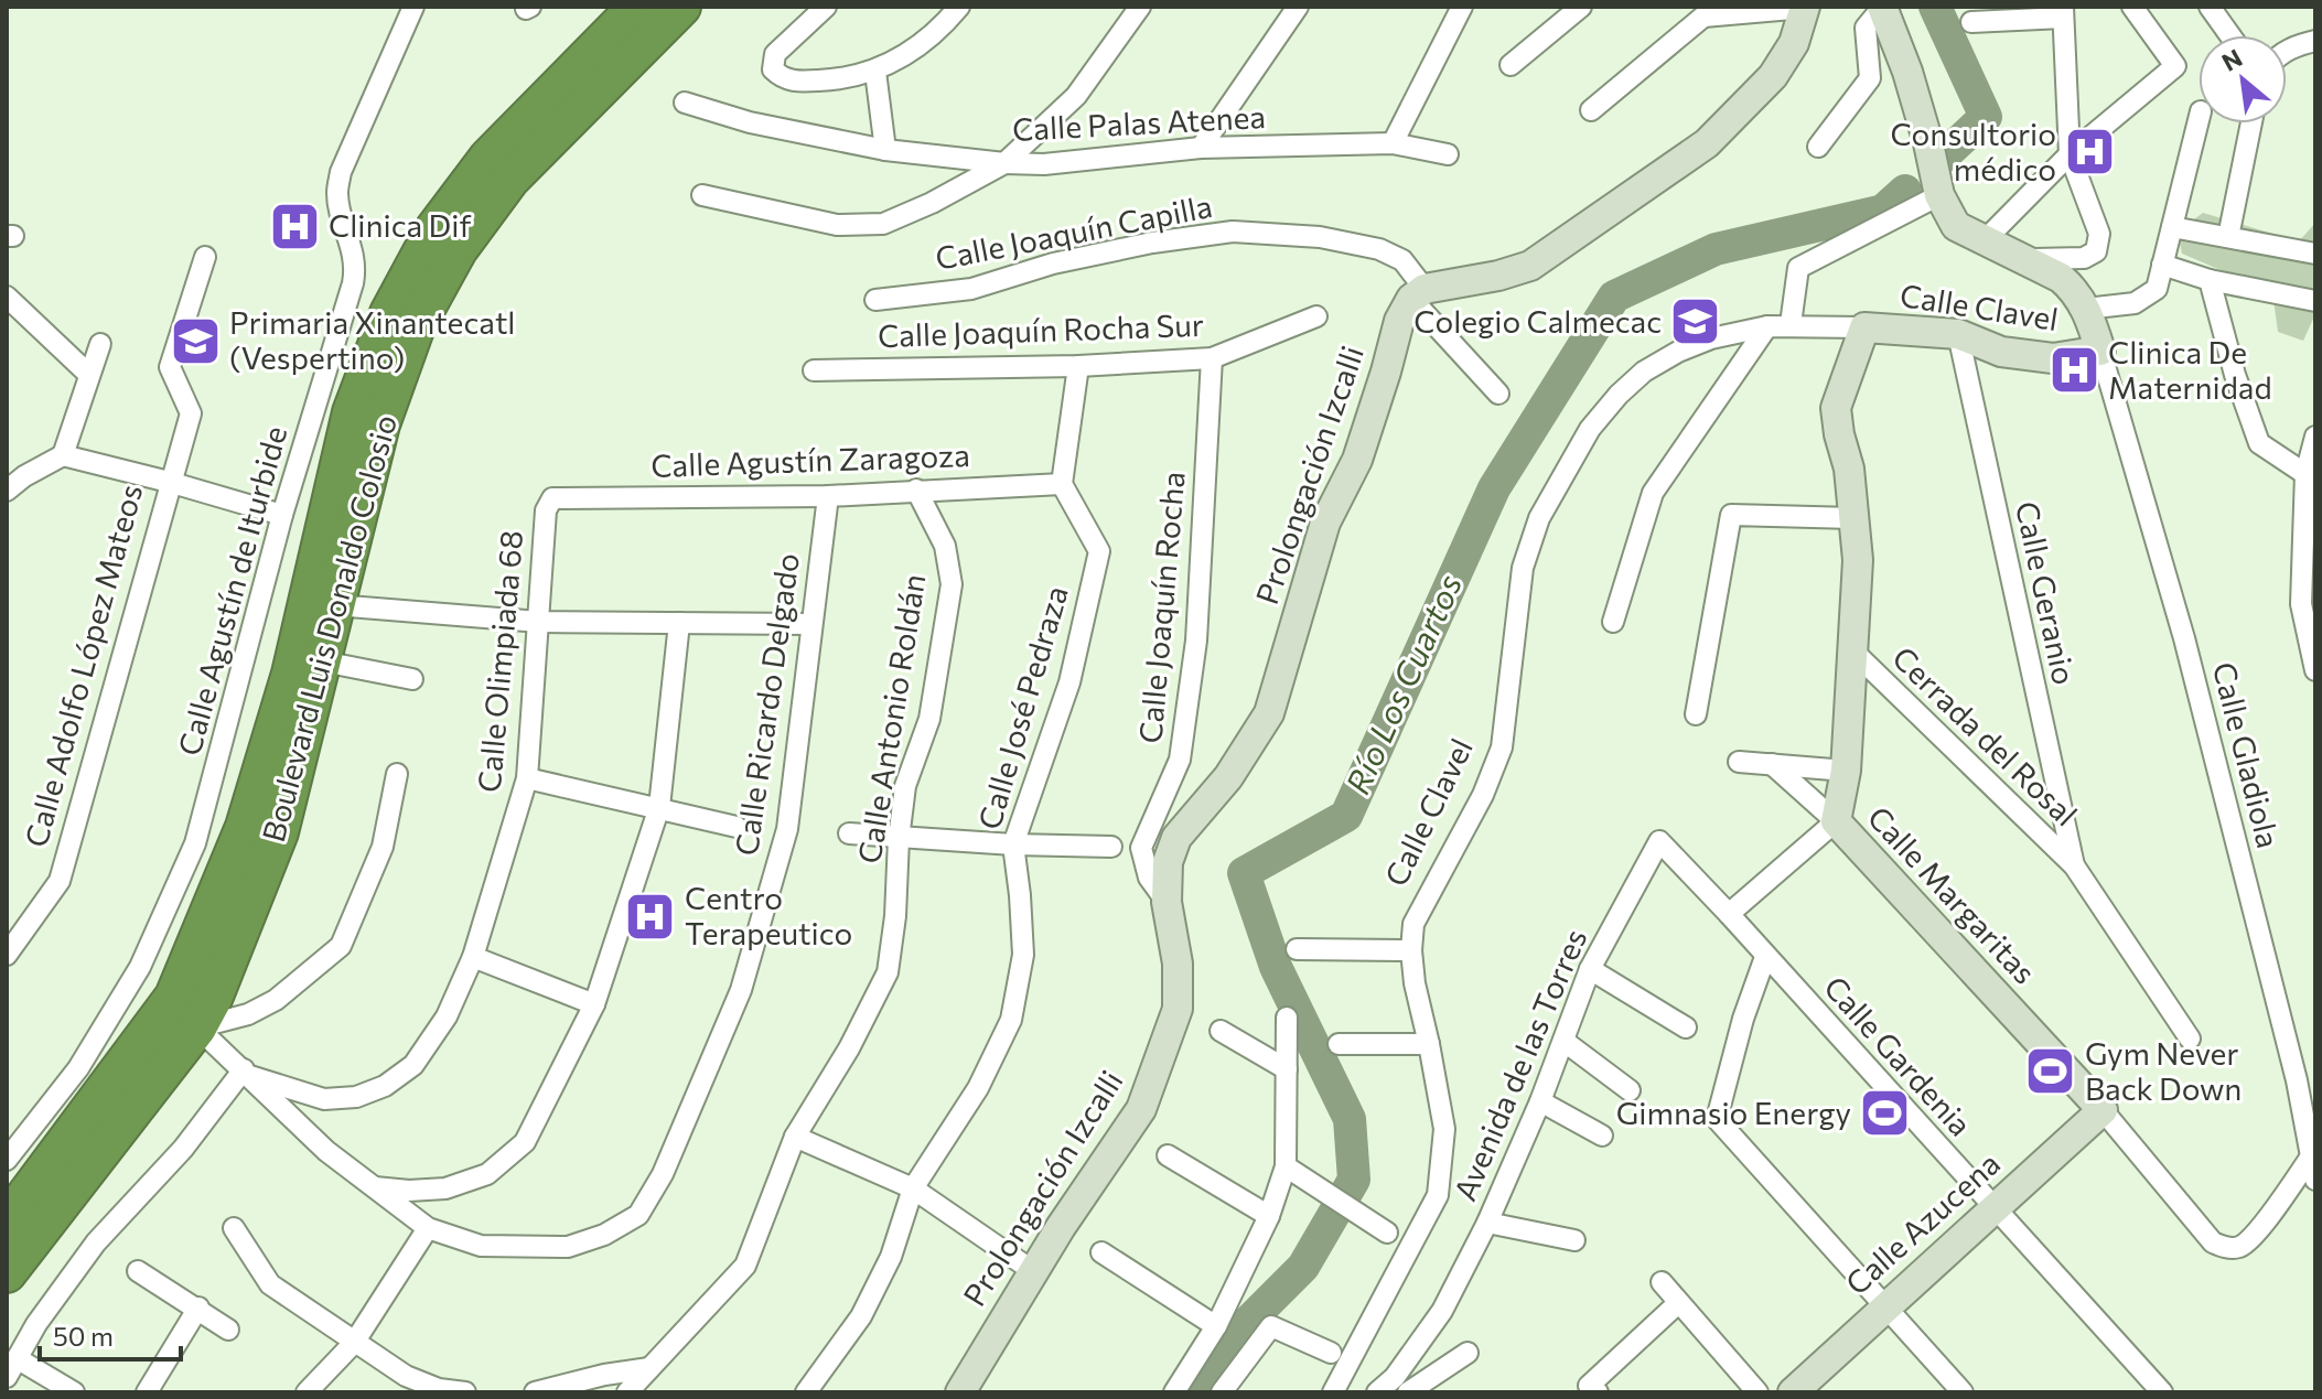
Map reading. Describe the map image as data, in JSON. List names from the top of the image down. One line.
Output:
{"streets":{"highway":["Boulevard Luis Donaldo Colosio"],"street":["Calle Palas Atenea","Calle Joaquín Capilla","Calle Clavel","Calle Joaquín Rocha Sur","Calle Agustín Zaragoza","Prolongación Izcalli","Calle Agustín de Iturbide","Calle Geranio","Calle Joaquín Rocha","Calle Olimpiada 68","Calle Adolfo López Mateos","Calle Ricardo Delgado","Calle José Pedraza","Calle Antonio Roldán","Cerrada del Rosal","Calle Gladiola","Calle Margaritas","Calle Gardenia","Avenida de las Torres","Calle Azucena"]},"crossings":[["Calle Joaquín Capilla","Prolongación Izcalli"],["Calle Clavel","Calle Geranio"],["Calle Clavel","Calle Gladiola"],["Calle Clavel","Calle Margaritas"],["Calle Joaquín Rocha Sur","Calle Joaquín Rocha"],["Calle Agustín Zaragoza","Calle Olimpiada 68"],["Calle Agustín Zaragoza","Calle Ricardo Delgado"],["Calle Agustín Zaragoza","Calle José Pedraza"],["Calle Agustín Zaragoza","Calle Antonio Roldán"],["Prolongación Izcalli","Calle Joaquín Rocha"],["Calle Geranio","Cerrada del Rosal"],["Boulevard Luis Donaldo Colosio","Calle Ricardo Delgado"],["Calle Olimpiada 68","Calle Ricardo Delgado"],["Cerrada del Rosal","Calle Margaritas"],["Calle Gladiola","Calle Margaritas"],["Calle Margaritas","Calle Azucena"],["Calle Gardenia","Avenida de las Torres"],["Calle Gardenia","Calle Azucena"]],"water":["Río Los Cuartos"],"places":{"hospital":["Consultorio médico","Clinica Dif","Clinica De Maternidad","Centro Terapeutico"],"school or university":["Colegio Calmecac","Primaria Xinantecatl (Vespertino)"],"sports":["Gym Never Back Down","Gimnasio Energy"]},"scale_bar":"50 m","north":"top left"}
